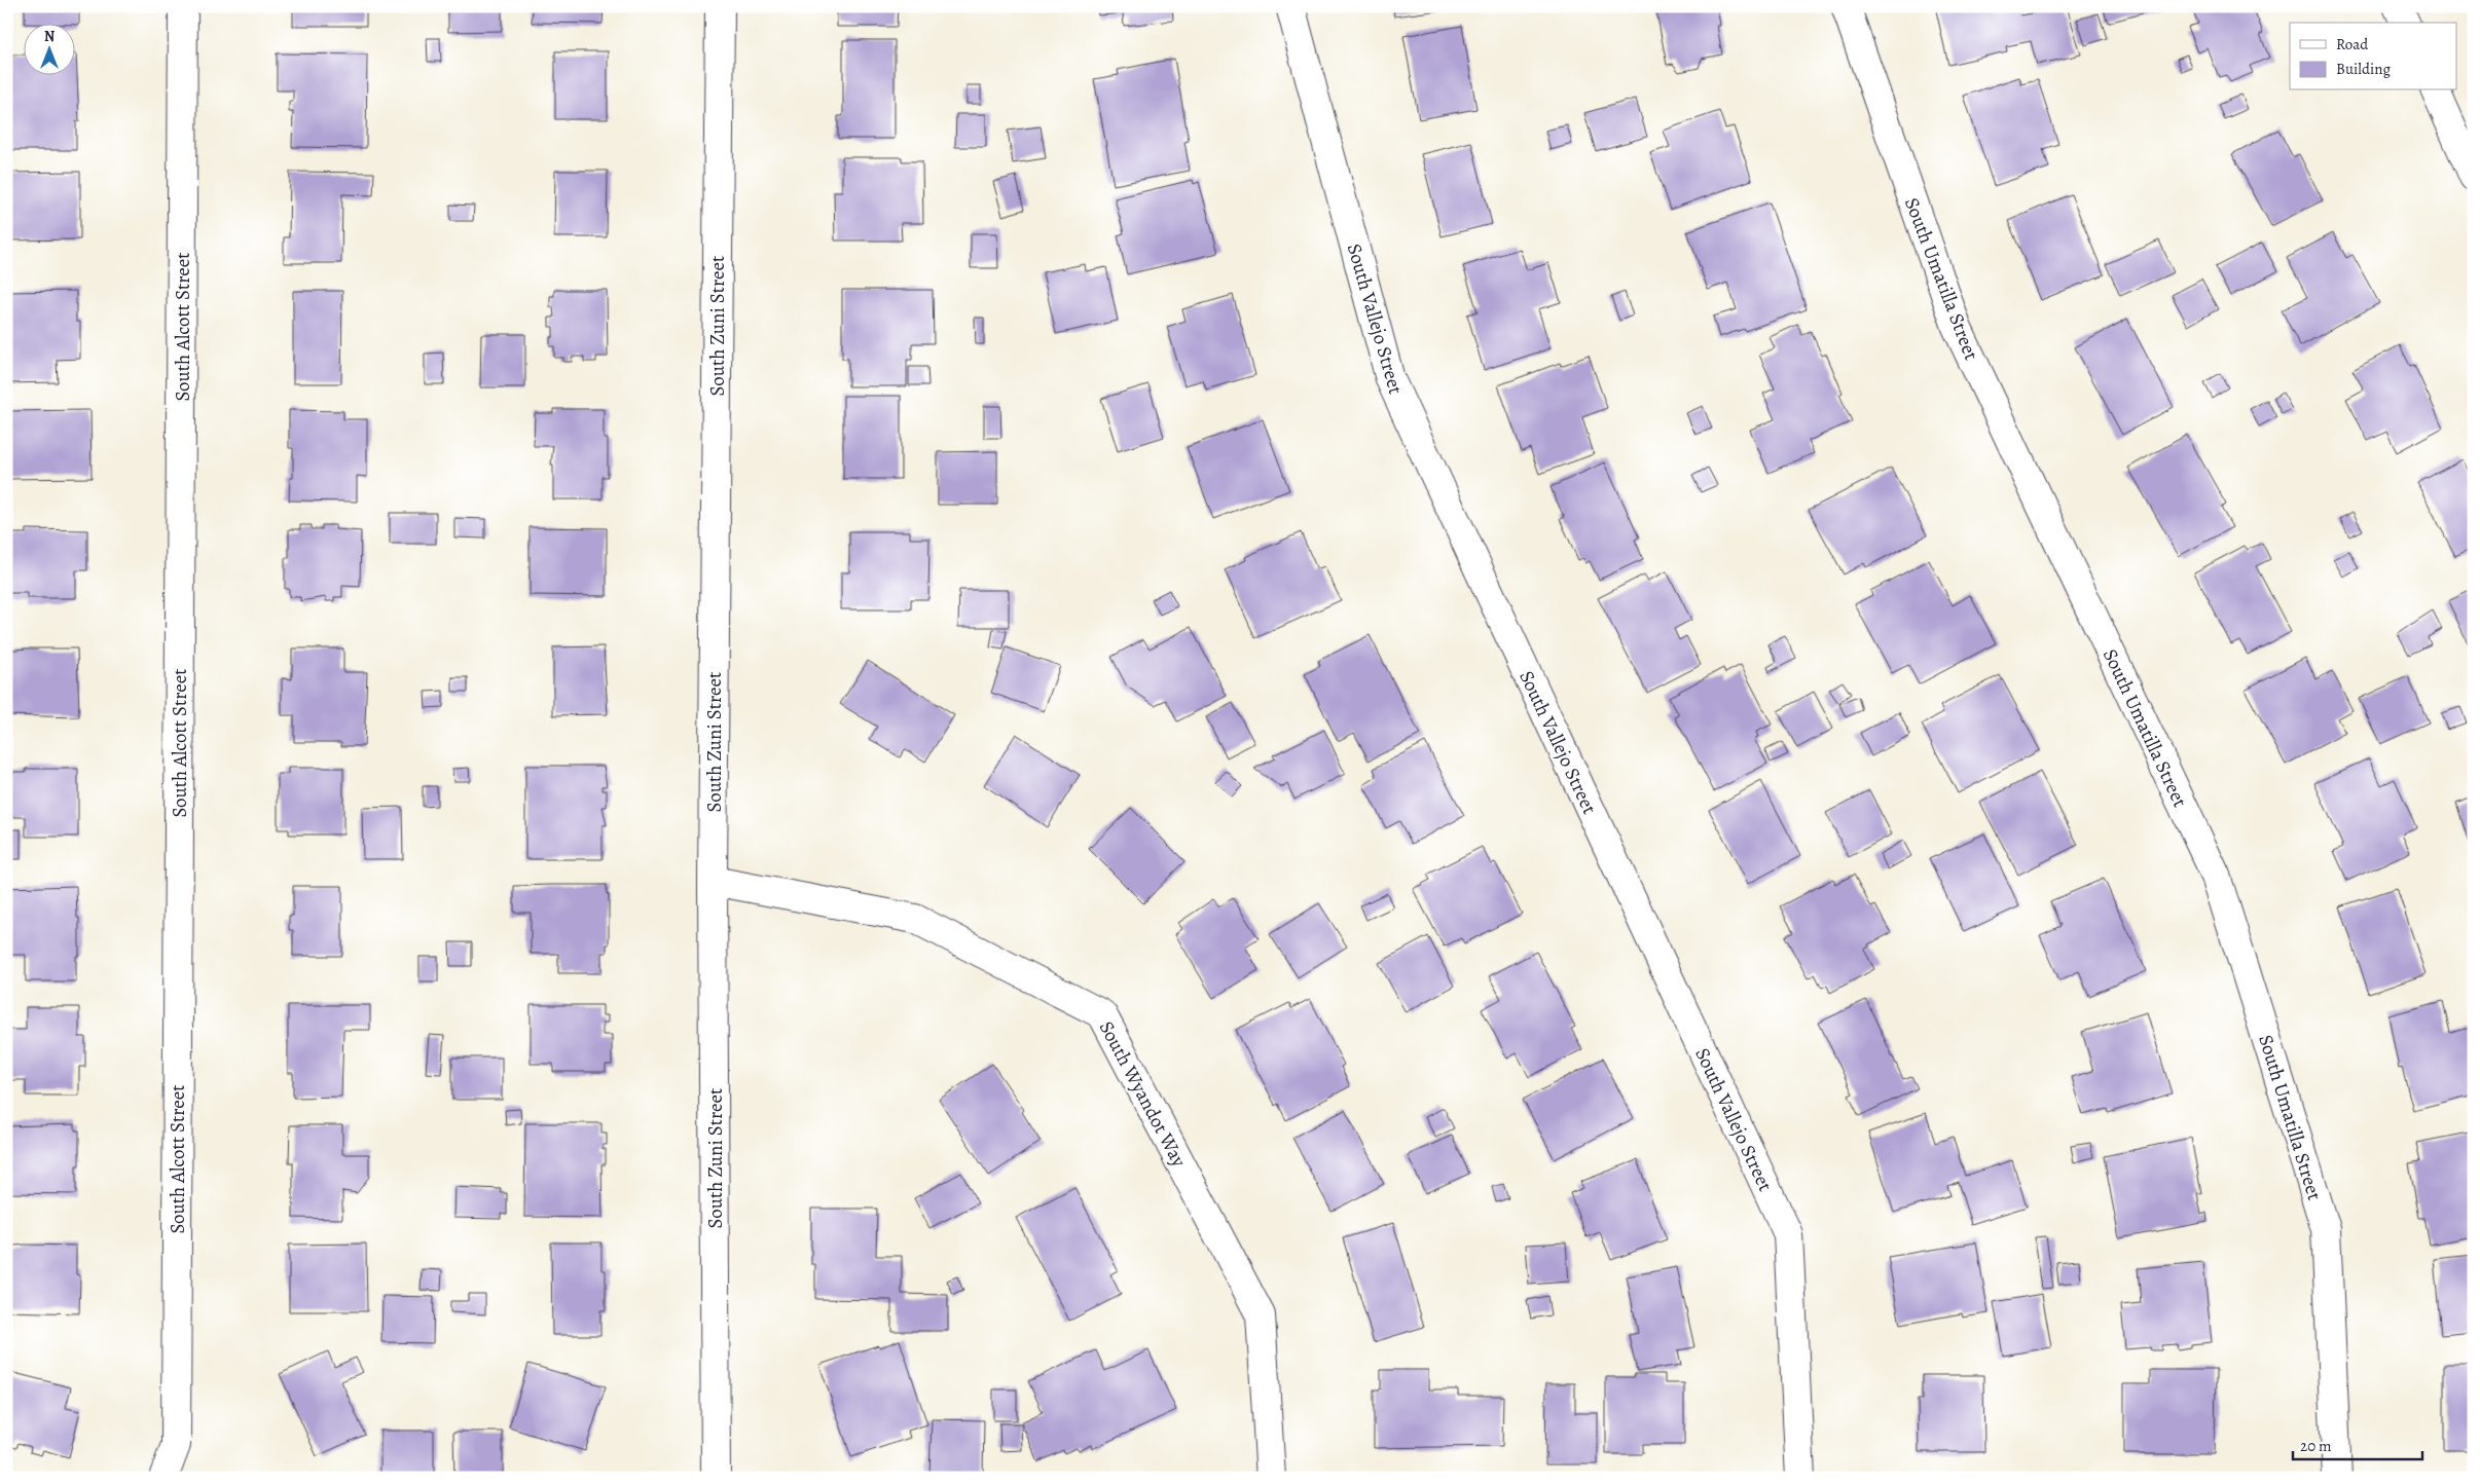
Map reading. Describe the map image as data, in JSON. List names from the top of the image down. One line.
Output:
{"streets":{"street":["South Umatilla Street","South Vallejo Street","South Zuni Street","South Alcott Street","South Wyandot Way"]},"crossings":[["South Zuni Street","South Wyandot Way"]],"legend":["Road","Building"],"scale_bar":"20 m","north":"top"}
